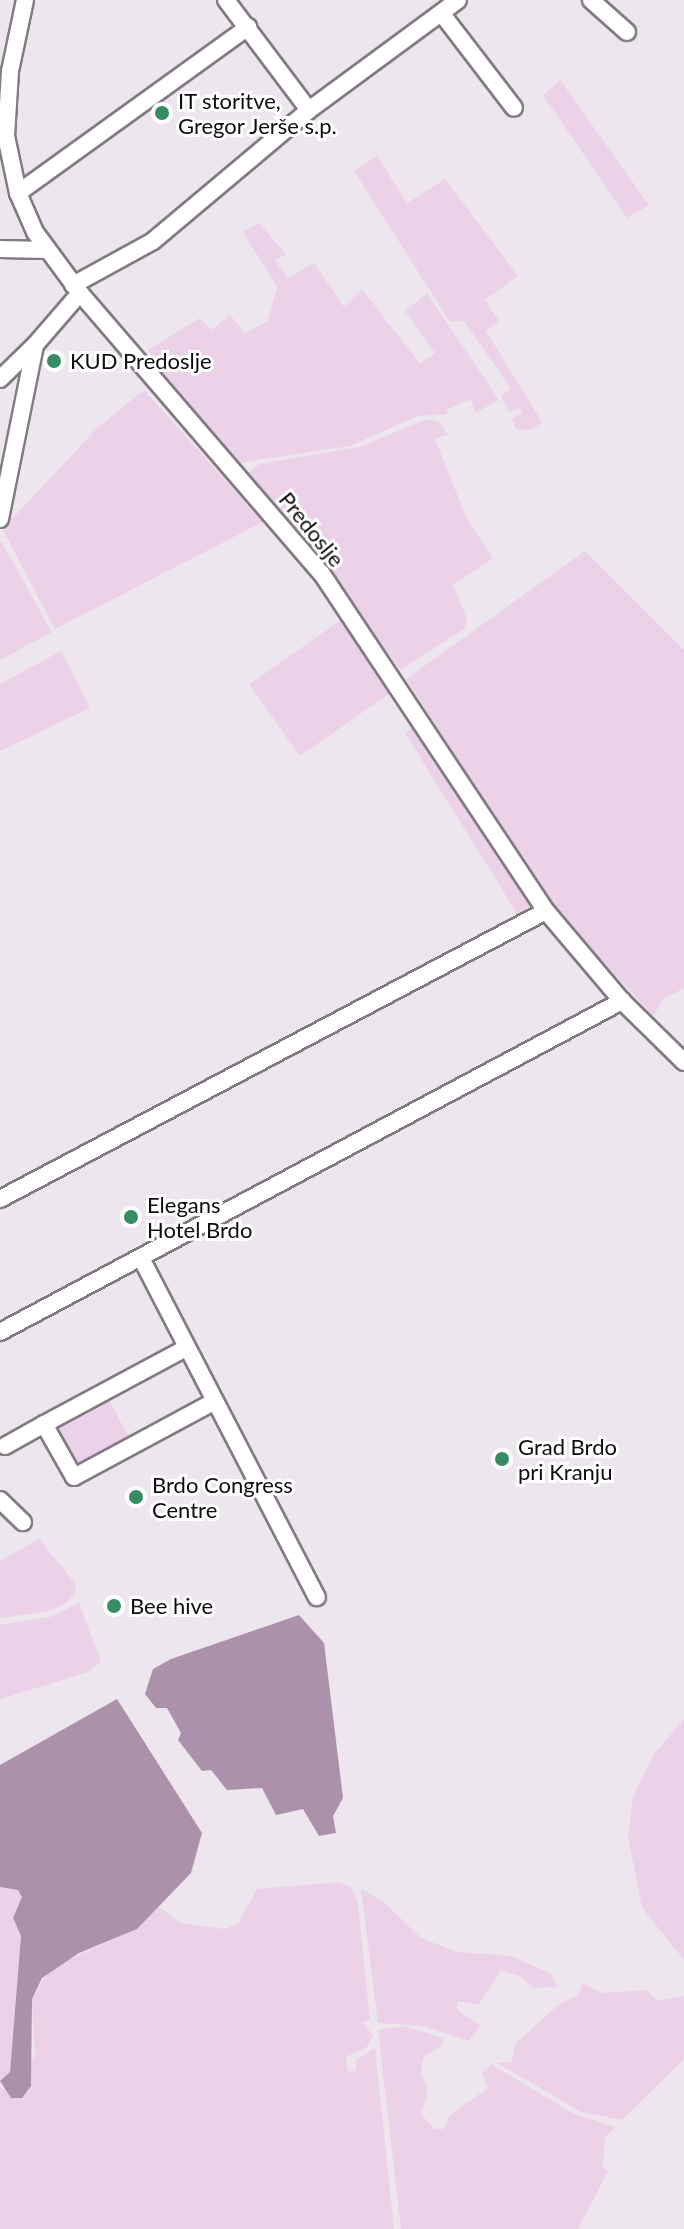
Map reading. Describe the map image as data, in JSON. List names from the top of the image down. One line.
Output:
{"streets":{"street":["Predoslje"]},"places":["IT storitve, Gregor Jerše s.p.","KUD Predoslje","Elegans Hotel Brdo","Grad Brdo pri Kranju","Brdo Congress Centre","Bee hive"]}
